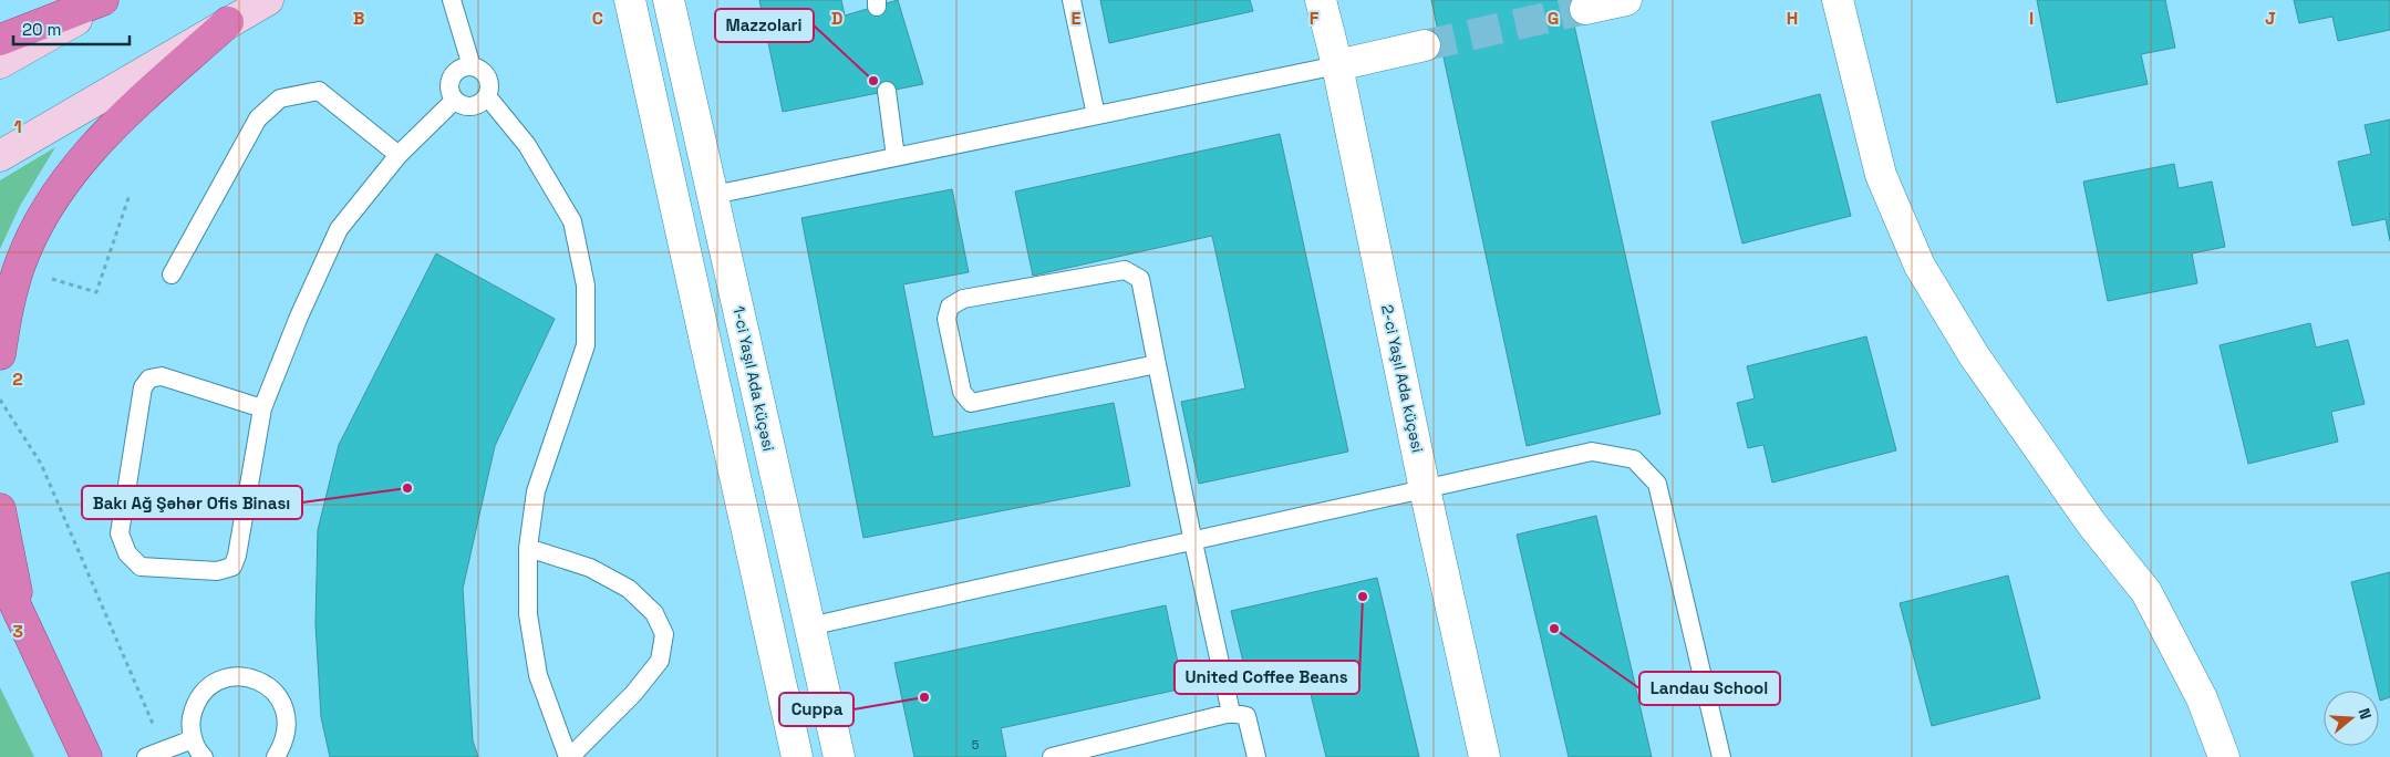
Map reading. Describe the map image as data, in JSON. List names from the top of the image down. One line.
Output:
{"streets":{"street":["1-ci Yaşıl Ada küçəsi","2-ci Yaşıl Ada küçəsi"]},"places":["Mazzolari","Bakı Ağ Şəhər Ofis Binası","United Coffee Beans","Landau School","Cuppa"],"house_numbers":["5"],"scale_bar":"20 m","north":"right","grid":{"columns":["B","C","D","E","F","G","H","I","J"],"rows":["1","2","3"]}}
